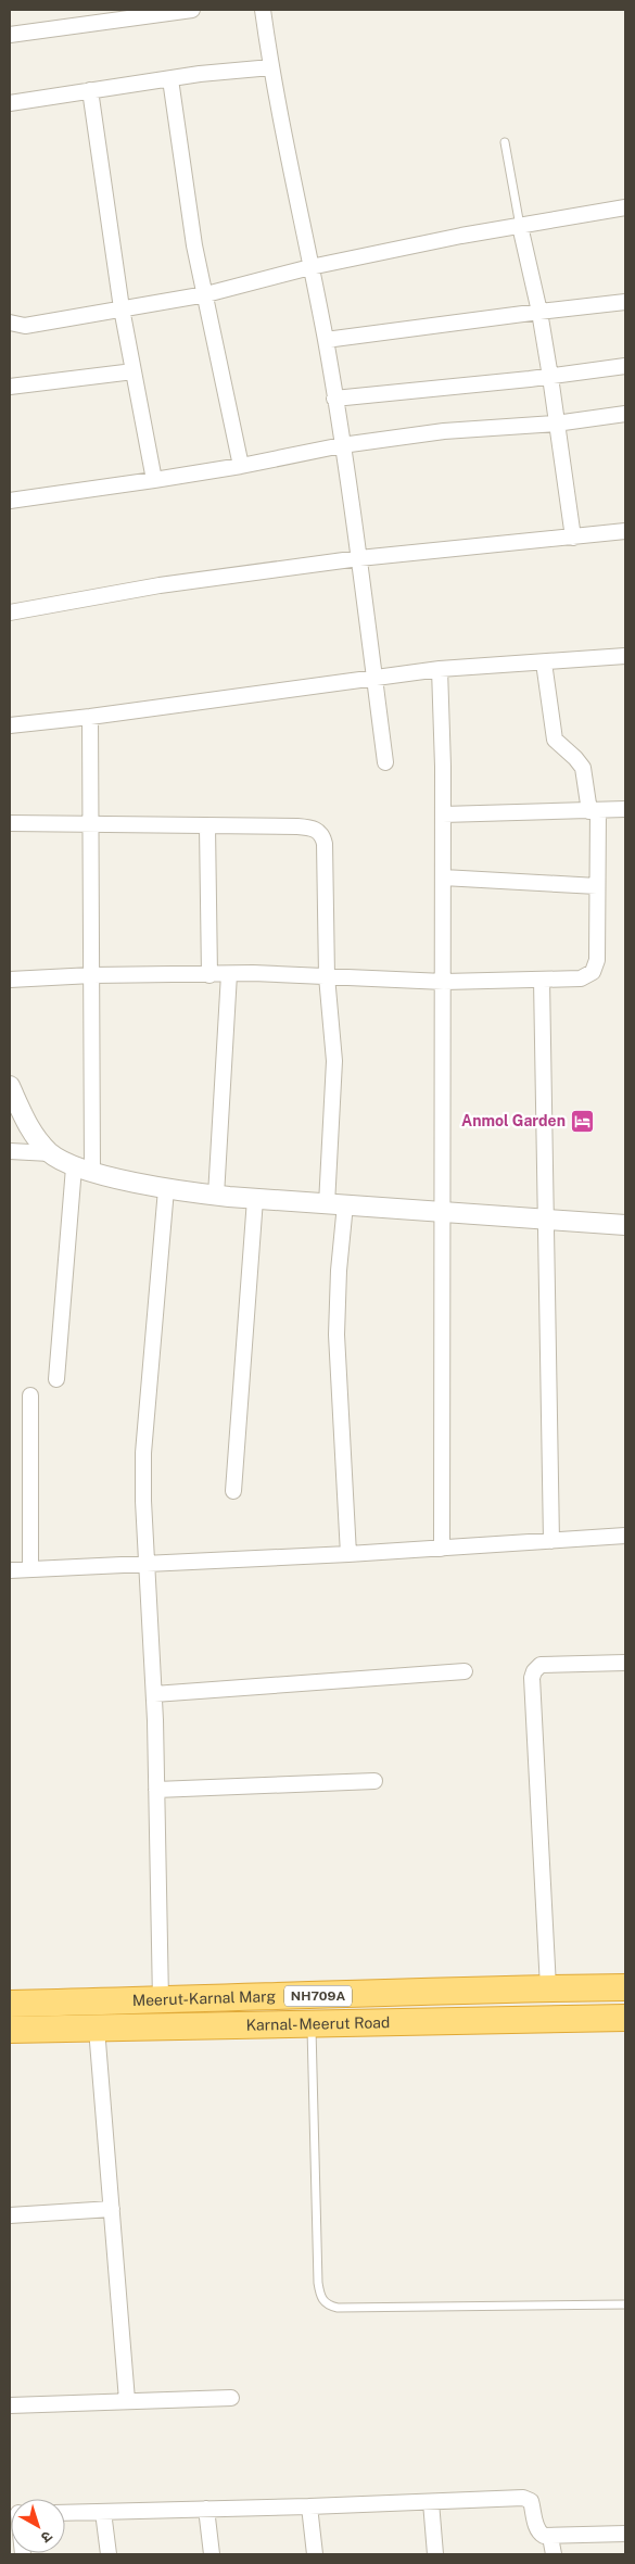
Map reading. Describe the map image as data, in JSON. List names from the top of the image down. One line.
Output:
{"streets":{"highway":["NH709A","Meerut-Karnal Marg","Karnal- Meerut Road"]},"places":{"hotel":["Anmol Garden"]},"north":"bottom right"}
